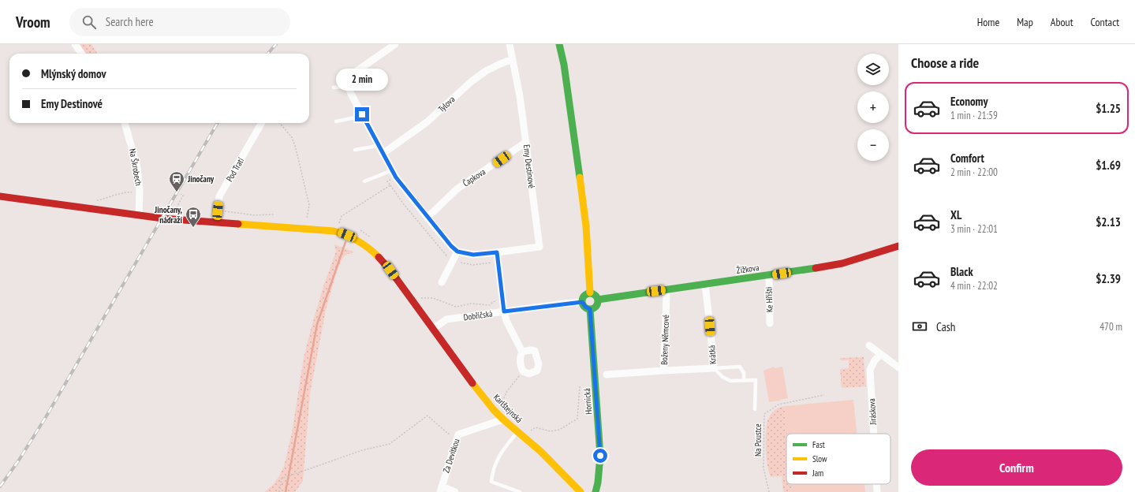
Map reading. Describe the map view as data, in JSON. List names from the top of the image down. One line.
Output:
{"streets":{"street":["Tylova","Emy Destinové","Na Škrobech","Pod Tratí","Čapkova","Žižkova","Ke Hřišti","Dobříčská","Boženy Němcové","Krátká","Hornická","Karlštejnská","Jiráskova","Za Devítkou"],"path":["Na Poustce"]},"crossings":[["Tylova","Emy Destinové"],["Emy Destinové","Čapkova"],["Na Škrobech","Karlštejnská"],["Pod Tratí","Karlštejnská"],["Žižkova","Ke Hřišti"],["Žižkova","Dobříčská"],["Žižkova","Boženy Němcové"],["Žižkova","Krátká"],["Žižkova","Hornická"],["Dobříčská","Hornická"],["Dobříčská","Karlštejnská"],["Boženy Němcové","Krátká"],["Karlštejnská","Za Devítkou"]],"places":{"station":["Jinočany"],"bus stop":["Jinočany, nádraží"]},"legend":["Fast","Slow","Jam"],"page":{"header":"Vroom","search":"Search here","nav":["Home","Map","About","Contact"],"heading":"Choose a ride","map_buttons":["+","−"],"banner":["Mlýnský domov","Emy Destinové"],"bubble":"2 min","list":[{"name":"Economy","note":"1 min · 21:59","value":"$1.25"},{"name":"Comfort","note":"2 min · 22:00","value":"$1.69"},{"name":"XL","note":"3 min · 22:01","value":"$2.13"},{"name":"Black","note":"4 min · 22:02","value":"$2.39"}],"pay":["Cash","470 m"],"buttons":"Confirm"}}
